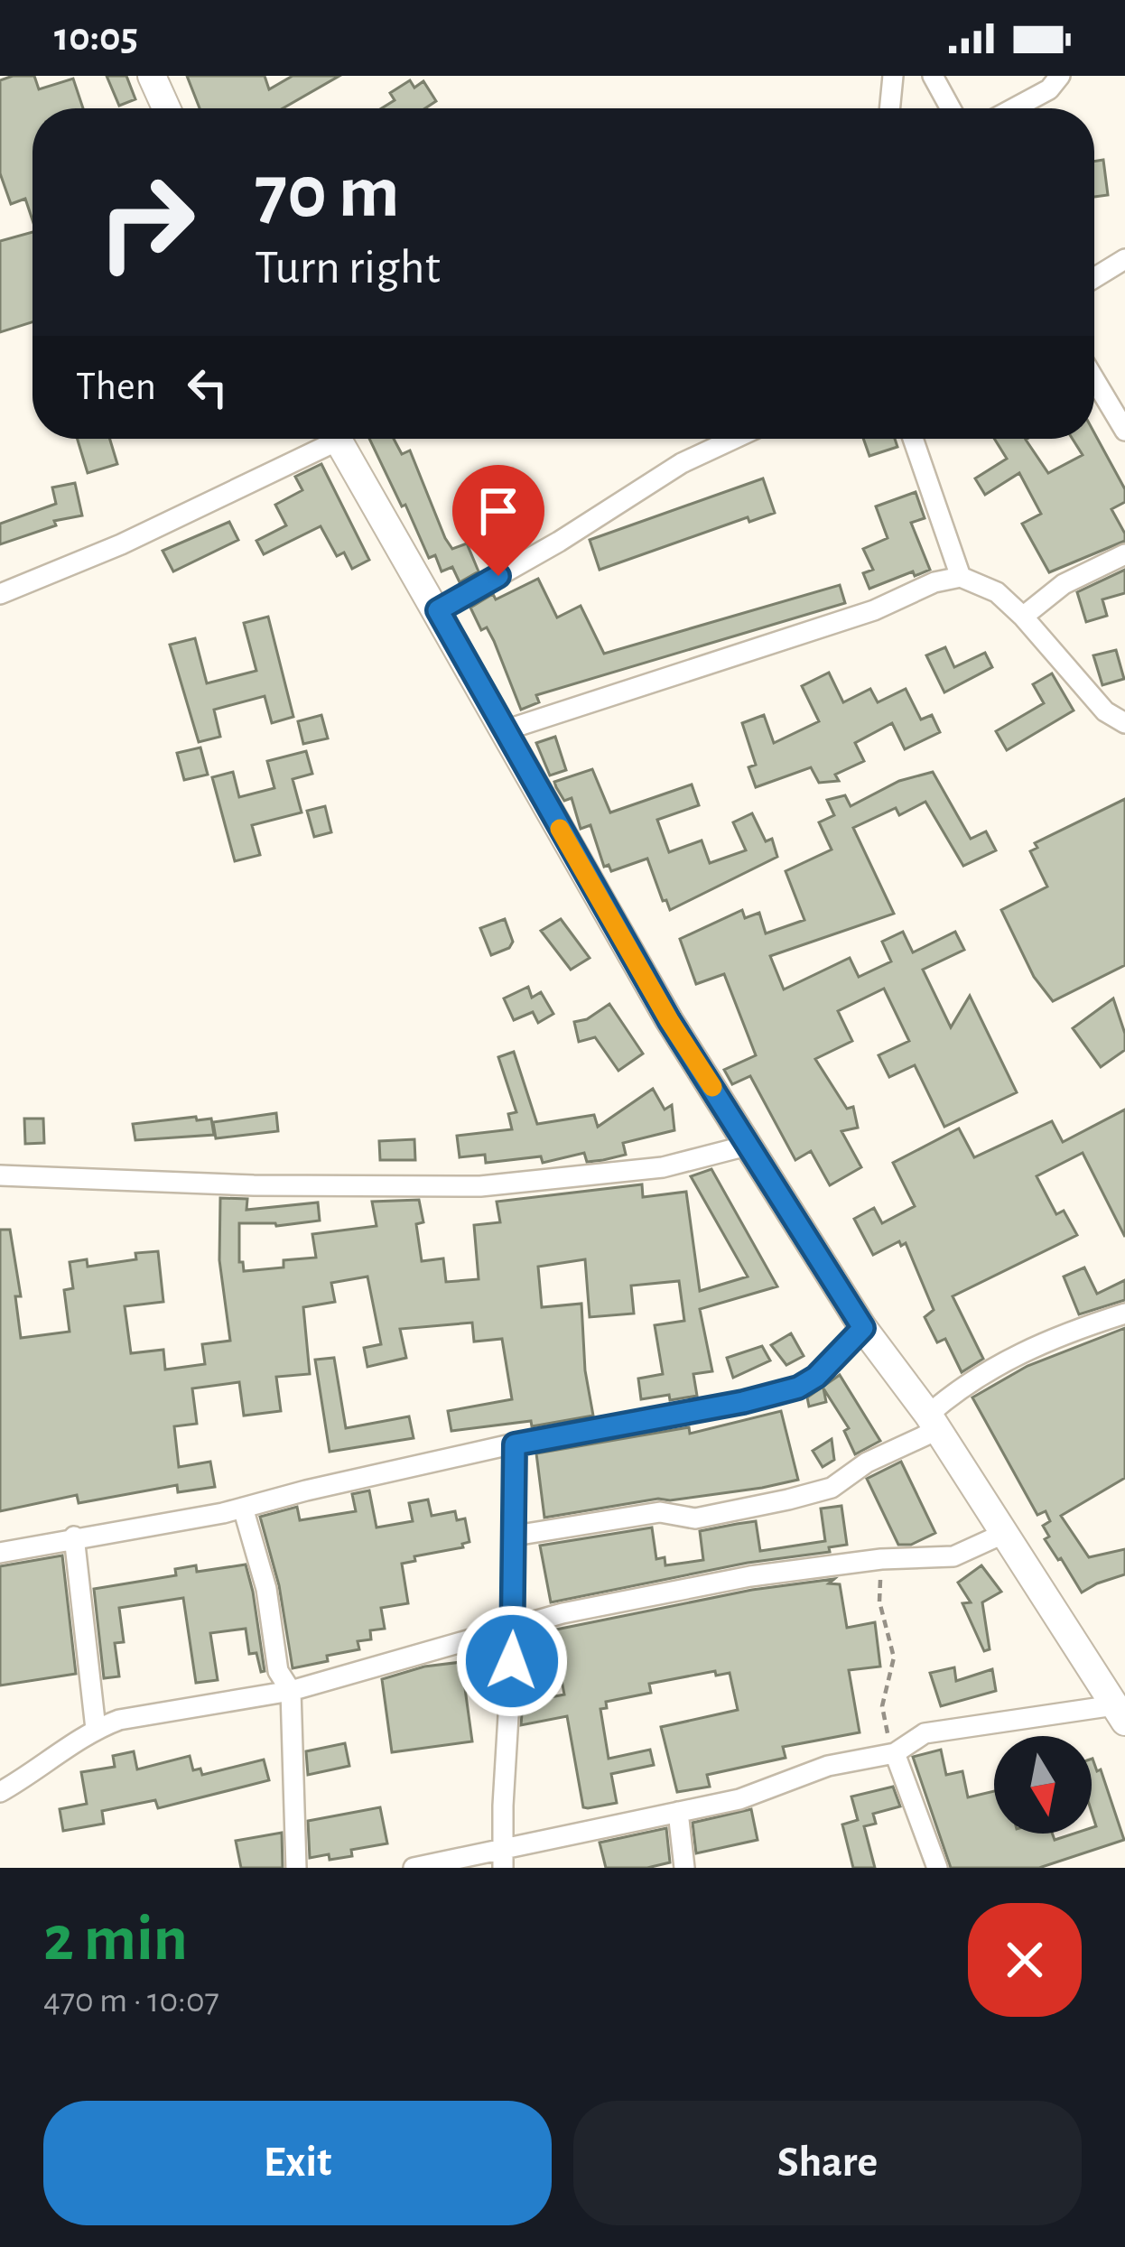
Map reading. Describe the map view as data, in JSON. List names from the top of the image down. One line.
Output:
{"north":"bottom","page":{"status":"10:05","turn":["70 m","Turn right"],"then":"Then","heading":["2 min","470 m · 10:07"],"buttons":["Exit","Share"]}}
